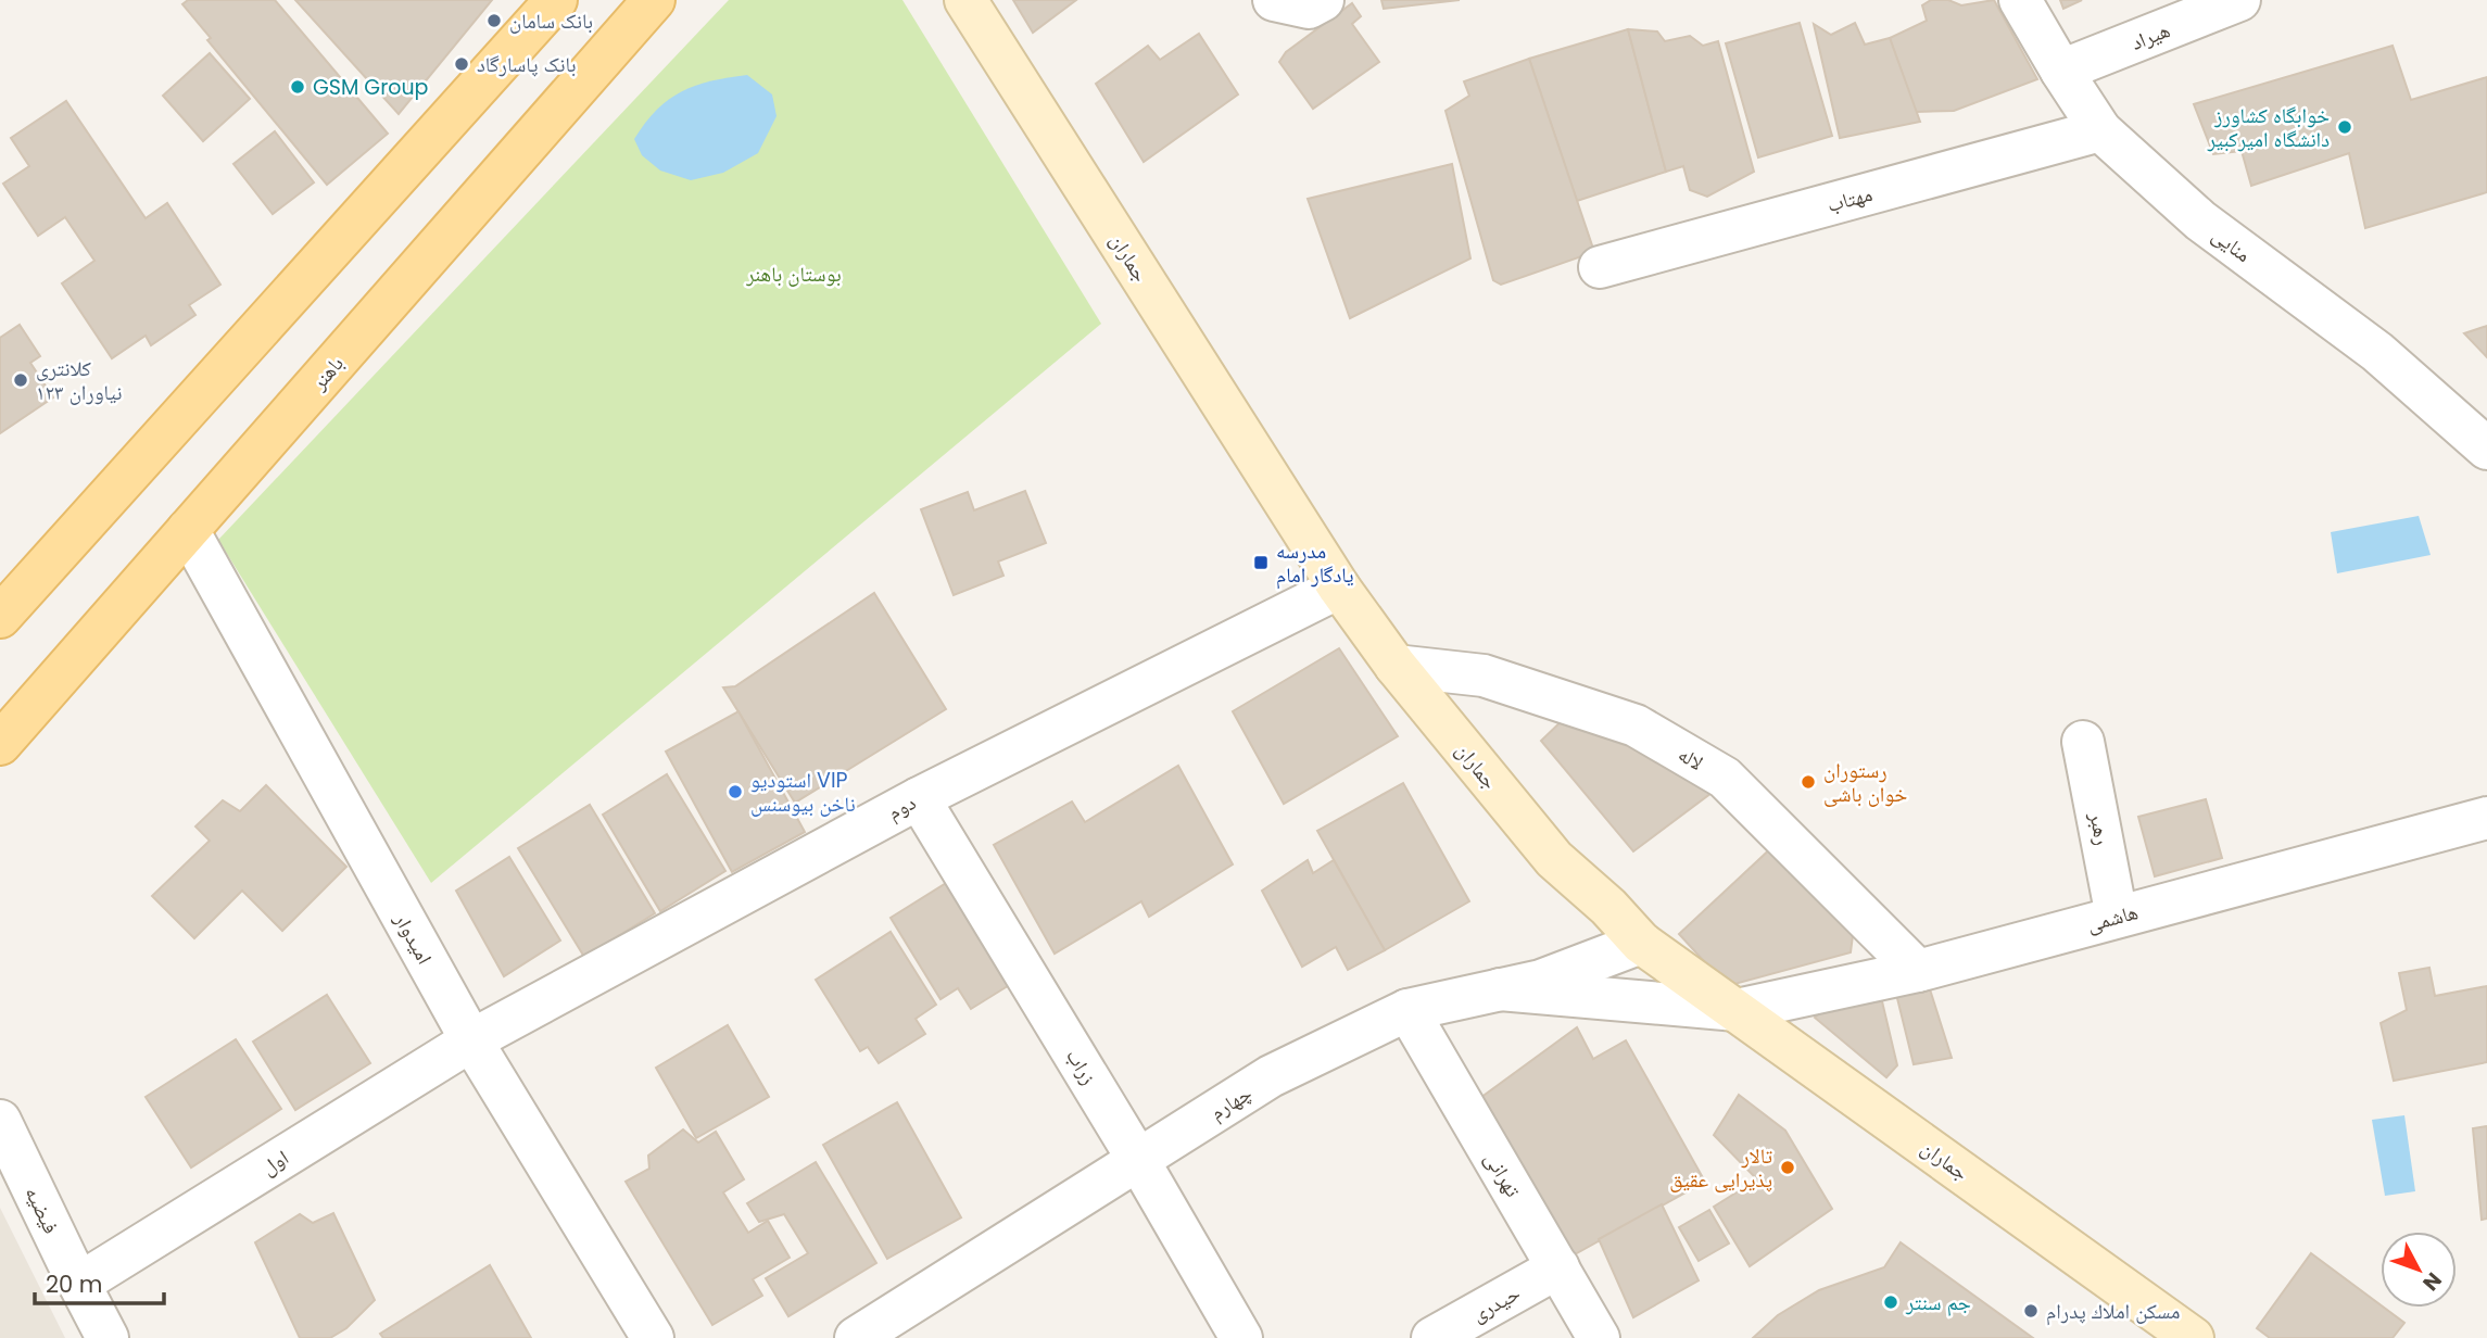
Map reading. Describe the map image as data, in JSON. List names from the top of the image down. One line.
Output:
{"streets":{"main road":["جماران","باهنر"],"street":["هیراد","مهتاب","منایی","لاله","دوم","رهبر","هاشمی","امیدوار","زراب","چهارم","اول","تهرانی","فیضیه","حیدری"]},"crossings":[["هیراد","منایی"],["مهتاب","منایی"],["جماران","لاله"],["جماران","دوم"],["جماران","هاشمی"],["جماران","چهارم"],["باهنر","امیدوار"],["لاله","هاشمی"],["دوم","امیدوار"],["دوم","زراب"],["دوم","اول"],["رهبر","هاشمی"],["هاشمی","چهارم"],["امیدوار","اول"],["زراب","چهارم"],["چهارم","تهرانی"],["اول","فیضیه"],["تهرانی","حیدری"]],"parks":["بوستان باهنر"],"places":{"other":["بانک سامان","بانک پاسارگاد","GSM Group","خوابگاه کشاورز دانشگاه امیرکبیر","کلانتری ۱۲۳ نیاوران","رستوران خوان باشی","استودیو VIP ناخن بیوسنس","تالار پذیرایی عقیق","جم سنتر","مسكن املاك پدرام"],"transit":["مدرسه یادگار امام"]},"scale_bar":"20 m","north":"bottom right"}
